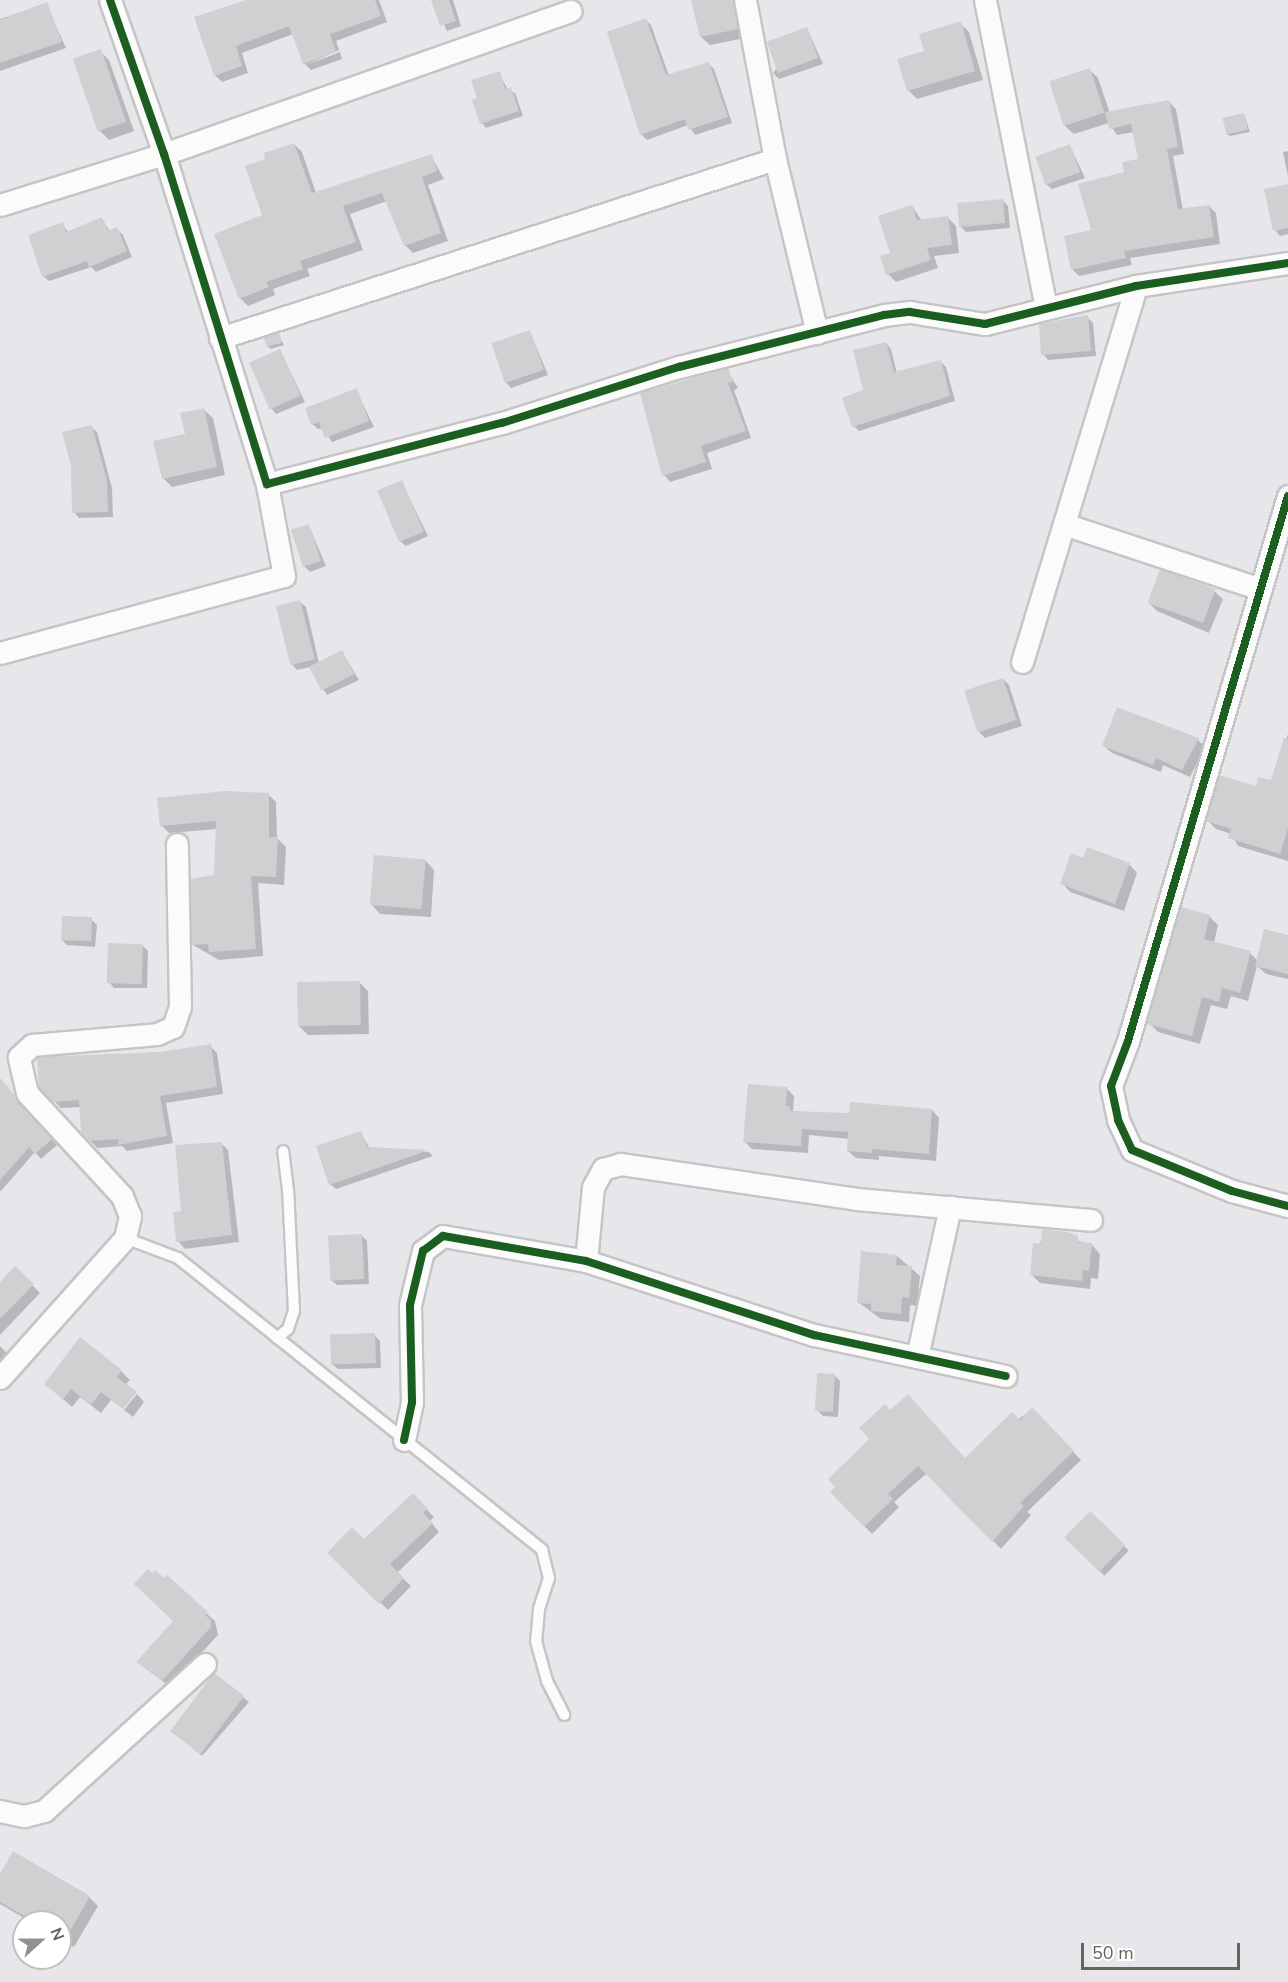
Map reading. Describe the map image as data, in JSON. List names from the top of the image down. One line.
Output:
{"scale_bar":"50 m","north":"right"}
